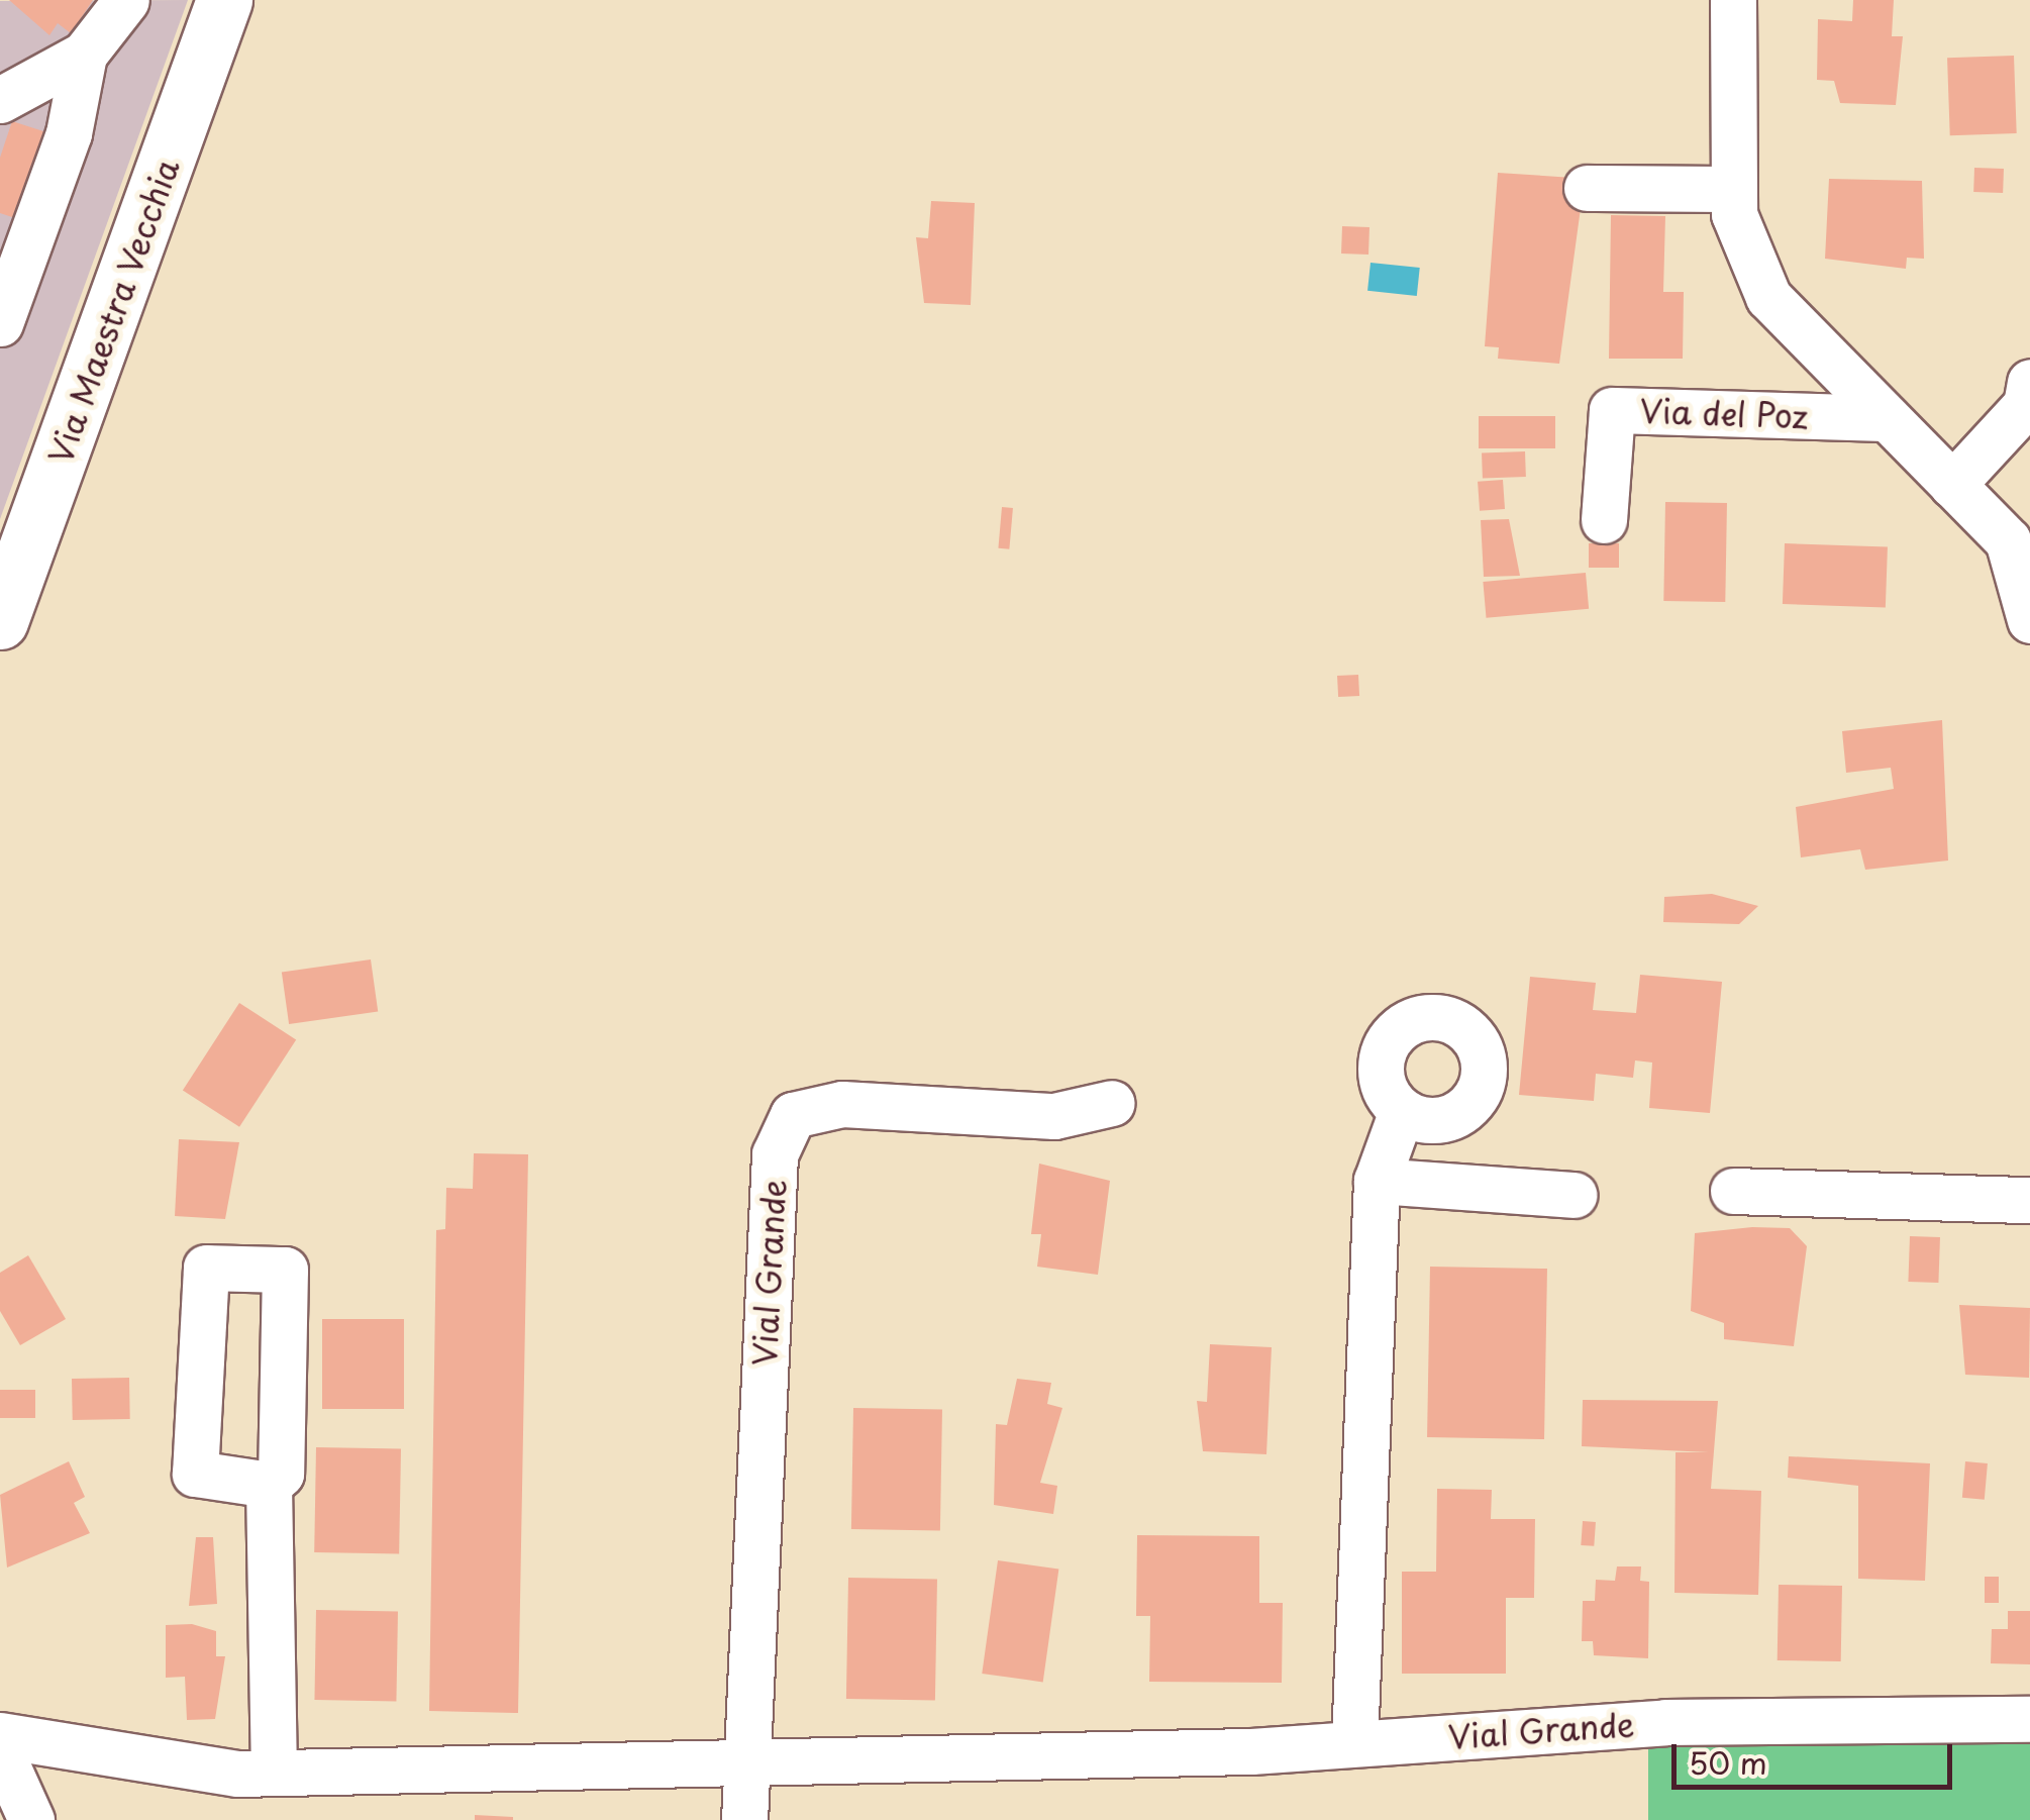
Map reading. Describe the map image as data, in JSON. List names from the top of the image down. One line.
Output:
{"streets":{"main road":["Via Maestra Vecchia"],"street":["Via del Poz","Vial Grande"]},"scale_bar":"50 m"}
